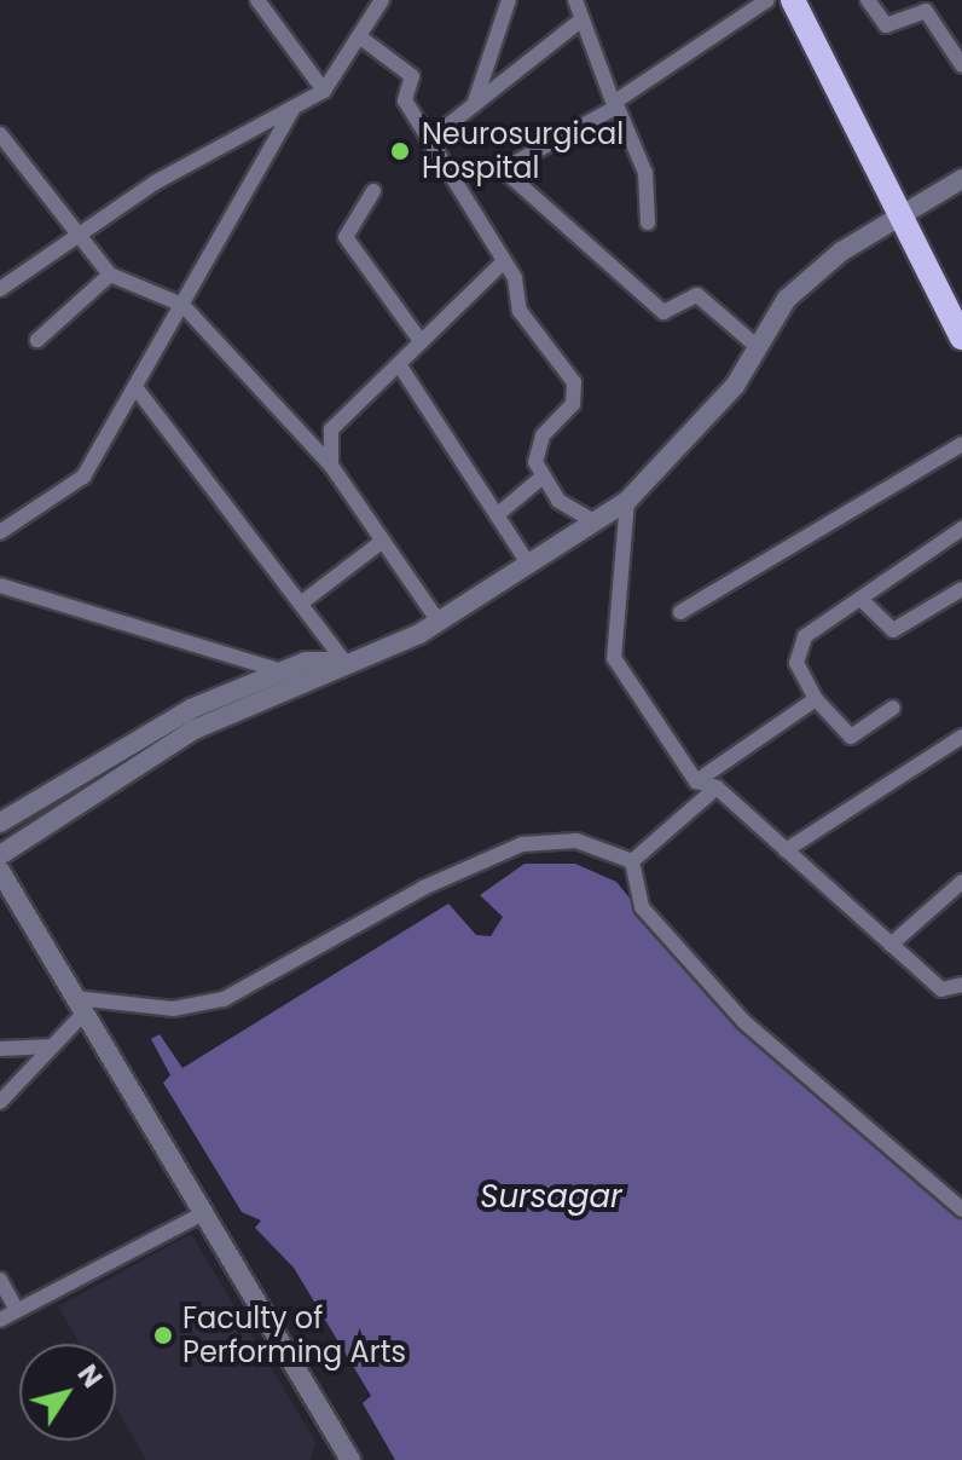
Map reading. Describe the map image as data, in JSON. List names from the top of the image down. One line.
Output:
{"water":["Sursagar"],"places":["Neurosurgical Hospital","Faculty of Performing Arts"],"north":"top right"}
